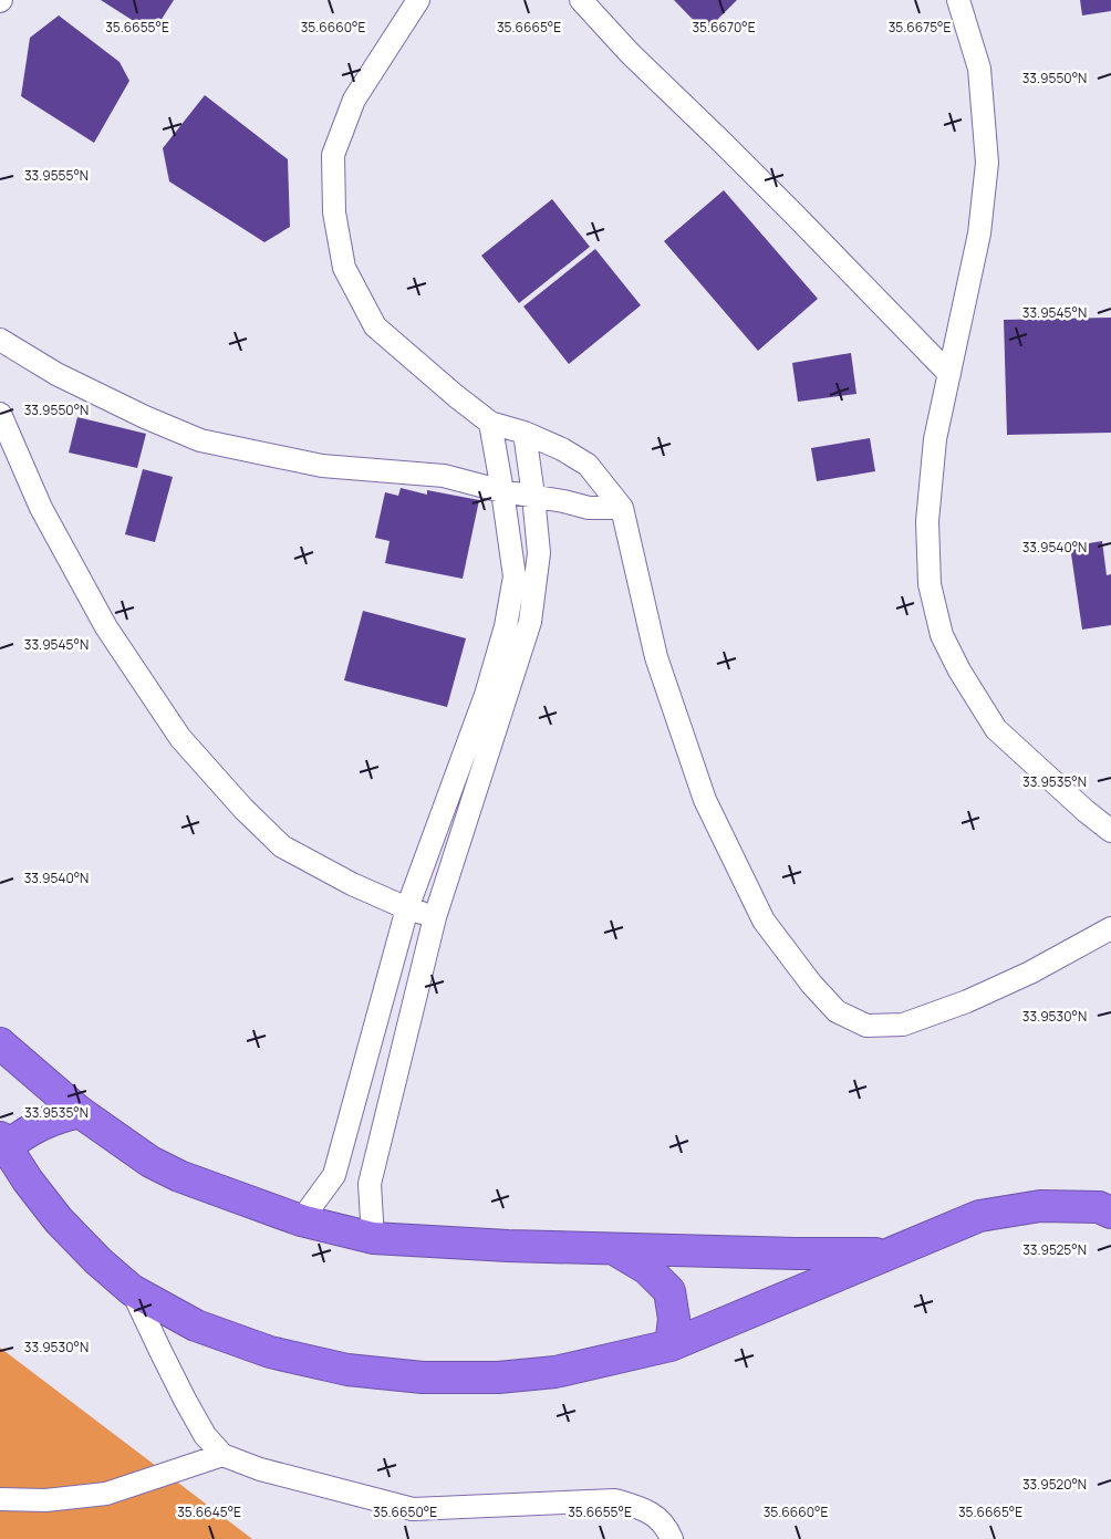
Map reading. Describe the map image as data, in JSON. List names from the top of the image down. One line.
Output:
{"coordinates":["35.6655°E","35.6660°E","35.6665°E","35.6670°E","35.6675°E","33.9550°N","33.9555°N","33.9545°N","33.9540°N","33.9535°N","33.9530°N","33.9525°N","33.9520°N","35.6645°E","35.6650°E"]}
